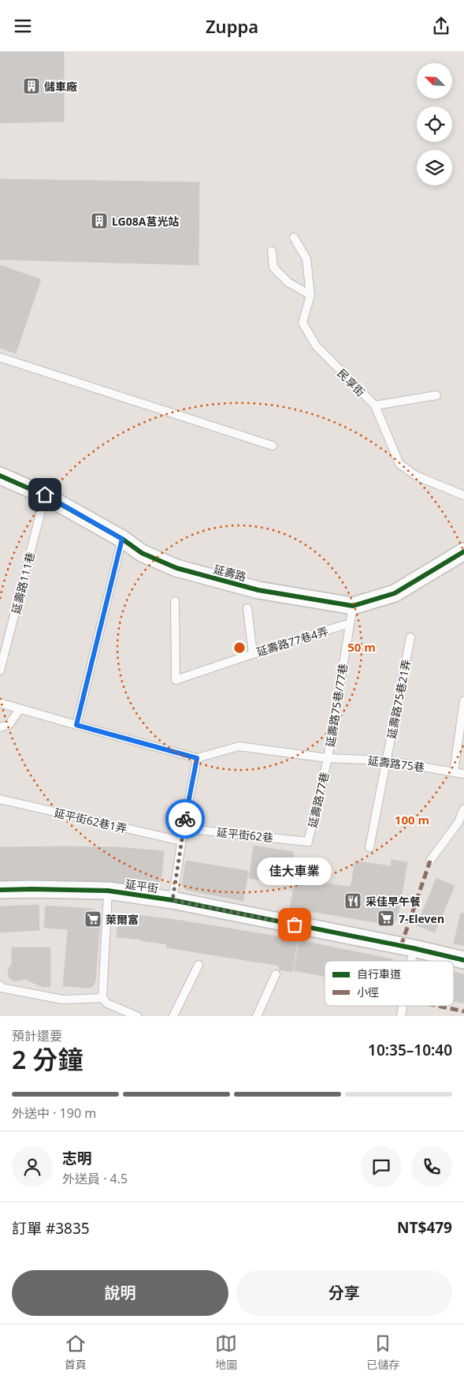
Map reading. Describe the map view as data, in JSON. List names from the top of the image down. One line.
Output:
{"streets":{"street":["延壽路","延平街"],"lane":["民享街","延壽路111巷","延壽路77巷4弄","延壽路75巷21弄","延壽路75巷/77巷","延壽路75巷","延壽路77巷","延平街62巷1弄","延平街62巷"]},"crossings":[["延壽路","延壽路111巷"],["延壽路","延壽路75巷/77巷"],["延壽路77巷4弄","延壽路75巷/77巷"],["延壽路75巷21弄","延壽路75巷"],["延壽路75巷/77巷","延壽路75巷"],["延壽路75巷/77巷","延壽路77巷"],["延壽路75巷","延壽路77巷"],["延壽路77巷","延平街62巷"]],"places":{"building":["儲車廠","LG08A莒光站"],"restaurant":["采佳早午餐"],"supermarket":["7-Eleven","萊爾富"],"other":["佳大車業"]},"legend":["自行車道","小徑"],"north":"top left","page":{"header":"Zuppa","bubble":"佳大車業","heading":["2 分鐘","預計還要","10:35–10:40"],"panel":["志明","外送員 · 4.5","訂單 #3835","NT$479"],"bar":"外送中 · 190 m","buttons":["說明","分享"],"tabs":["首頁","地圖","已儲存"]},"rings":["50 m","100 m"]}
